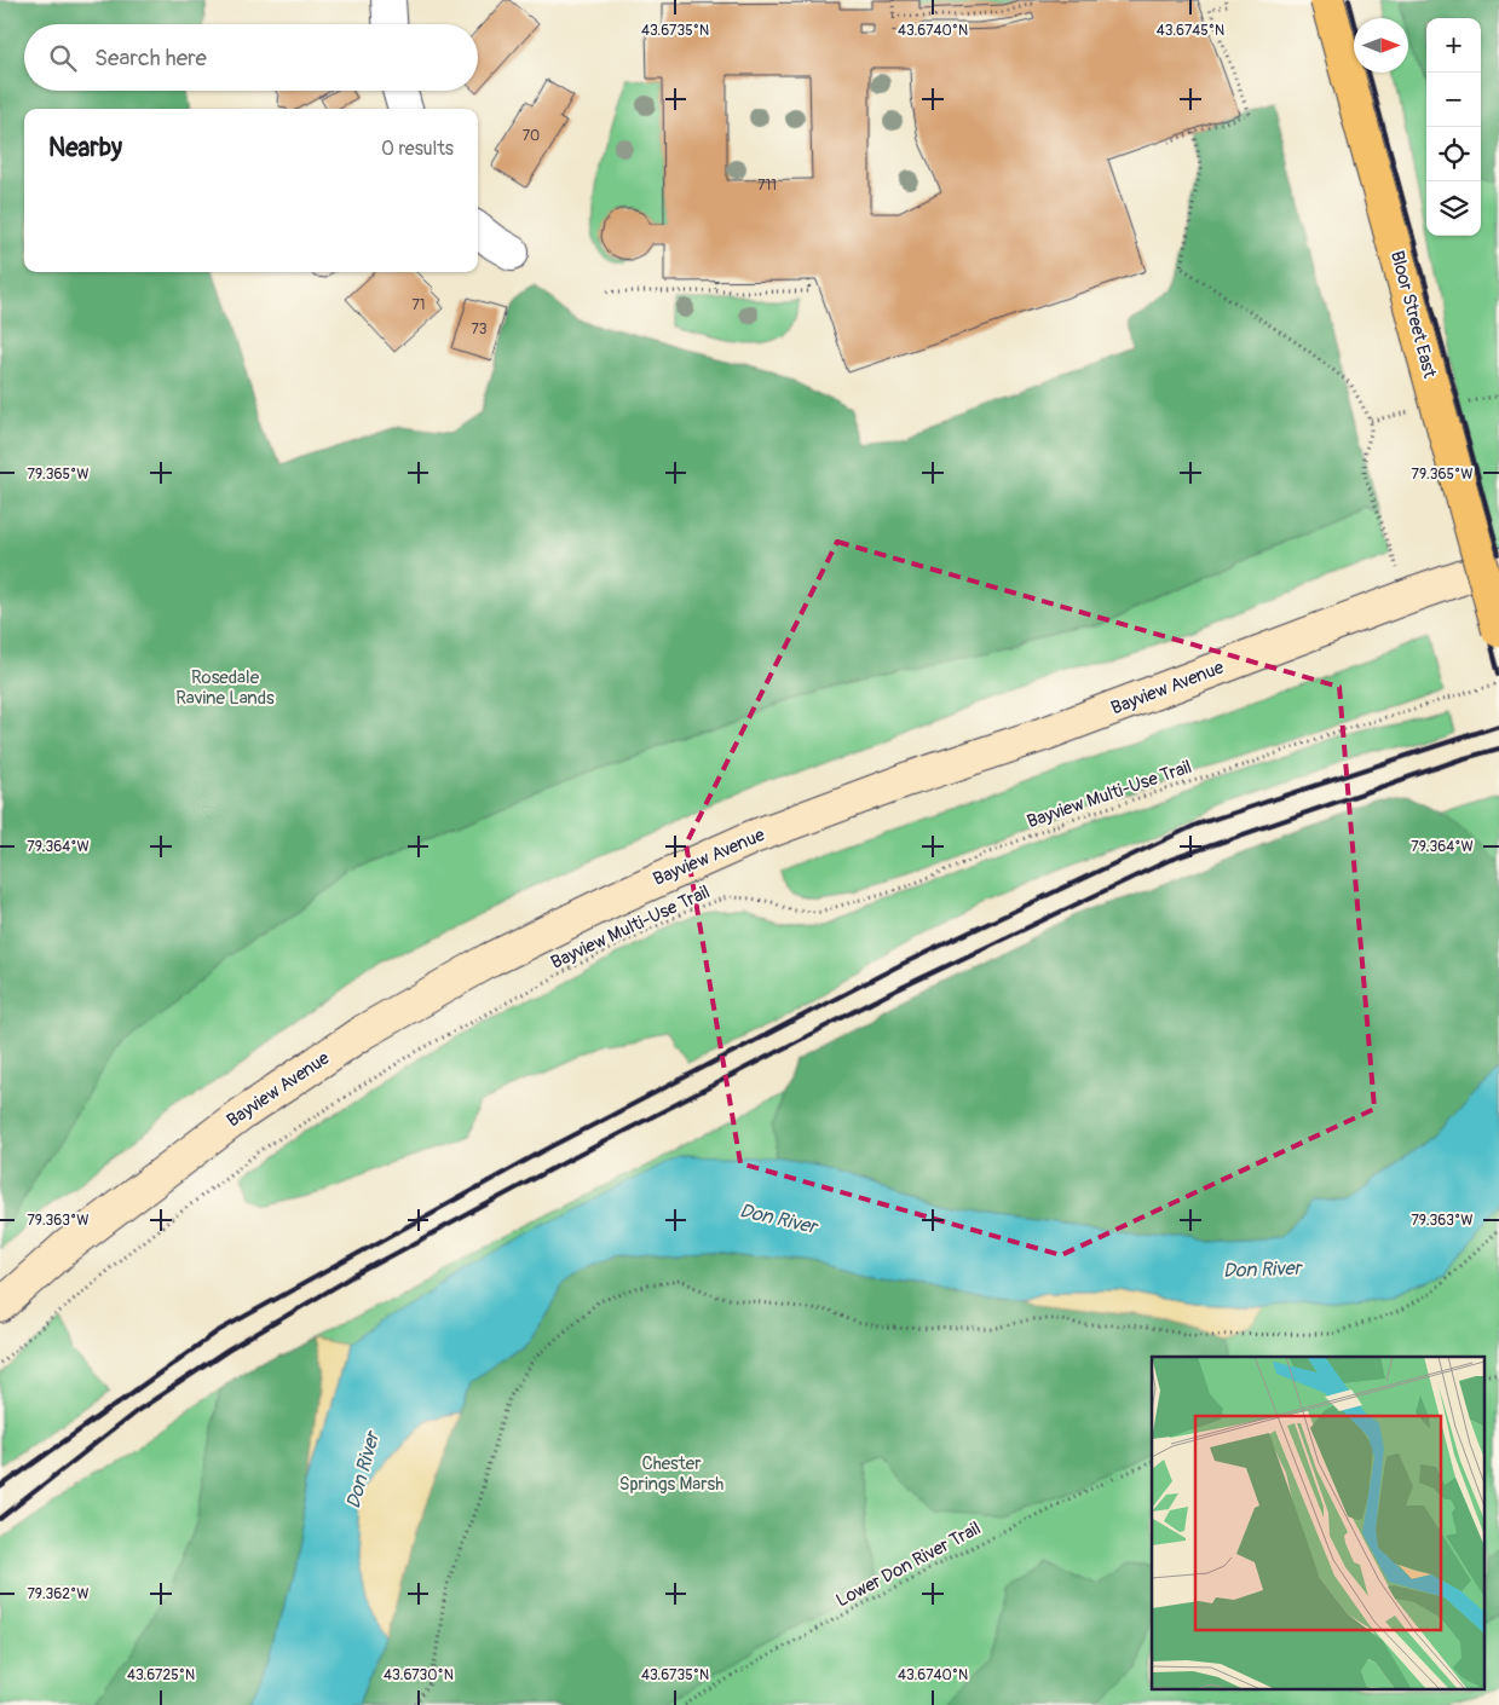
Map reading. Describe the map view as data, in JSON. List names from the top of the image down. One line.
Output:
{"streets":{"main road":["Bloor Street East","Bayview Avenue"],"path":["Bayview Multi-Use Trail","Lower Don River Trail"]},"water":["Don River"],"parks":["Rosedale Ravine Lands","Chester Springs Marsh"],"house_numbers":["70","711","71","73"],"north":"right","page":{"map_buttons":["+","−"],"search":"Search here","heading":["Nearby","0 results"]},"coordinates":["43.6735°N","43.6740°N","43.6745°N","79.365°W","79.364°W","79.363°W","79.362°W","43.6725°N","43.6730°N"]}
